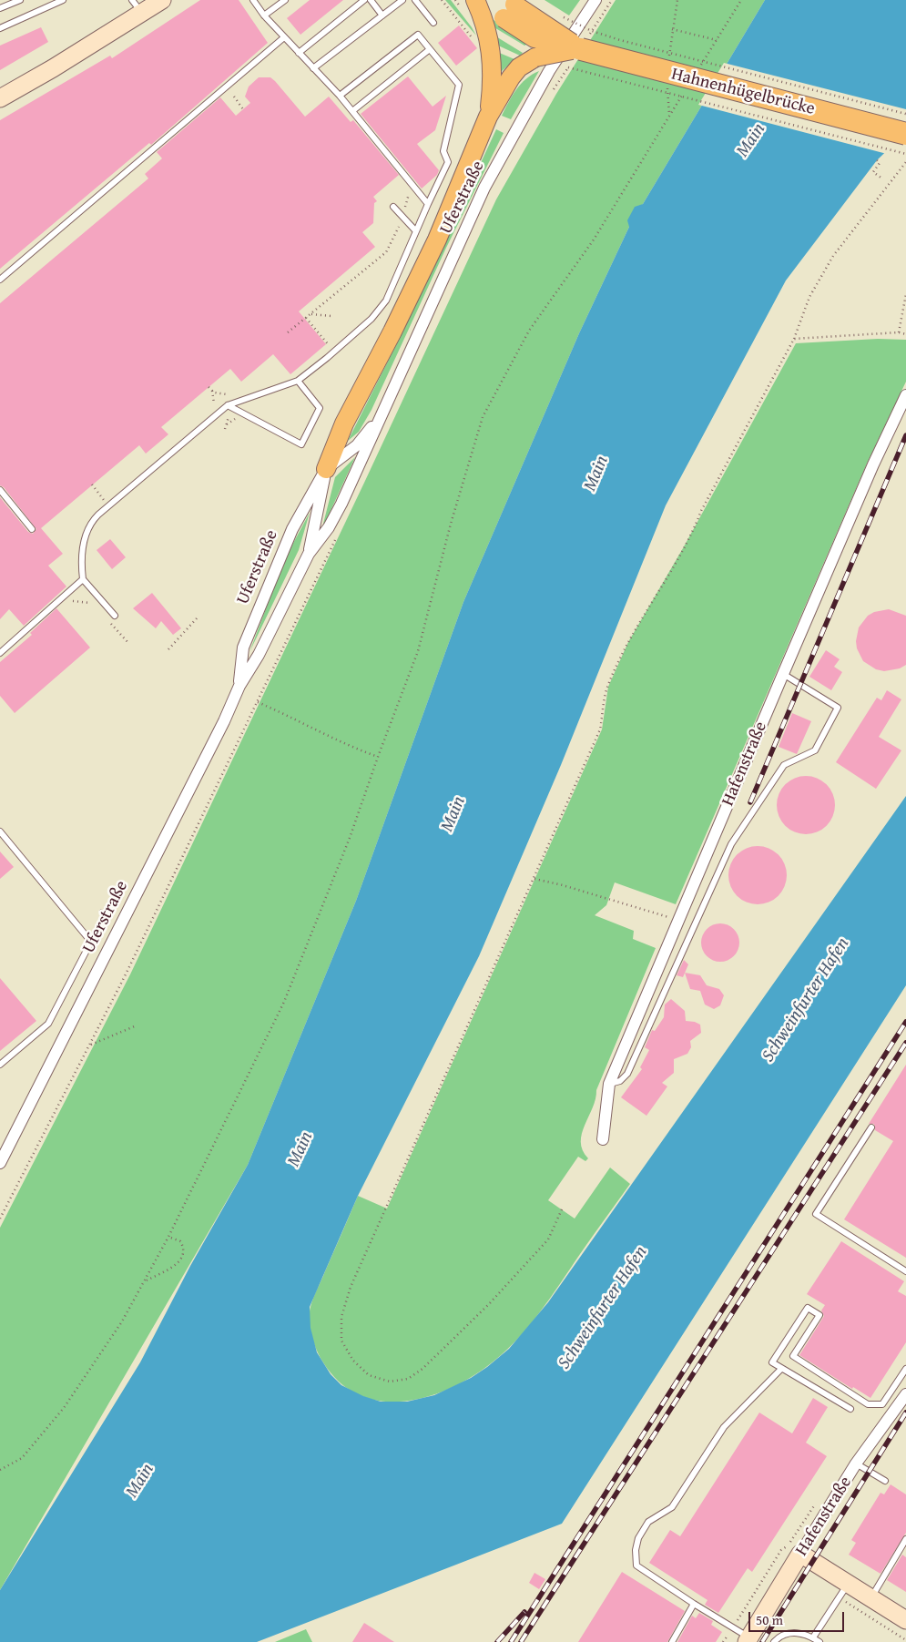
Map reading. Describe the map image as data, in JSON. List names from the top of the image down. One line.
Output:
{"streets":{"highway":["Hahnenhügelbrücke"],"street":["Uferstraße","Hafenstraße"]},"water":["Main","Schweinfurter Hafen"],"scale_bar":"50 m"}
